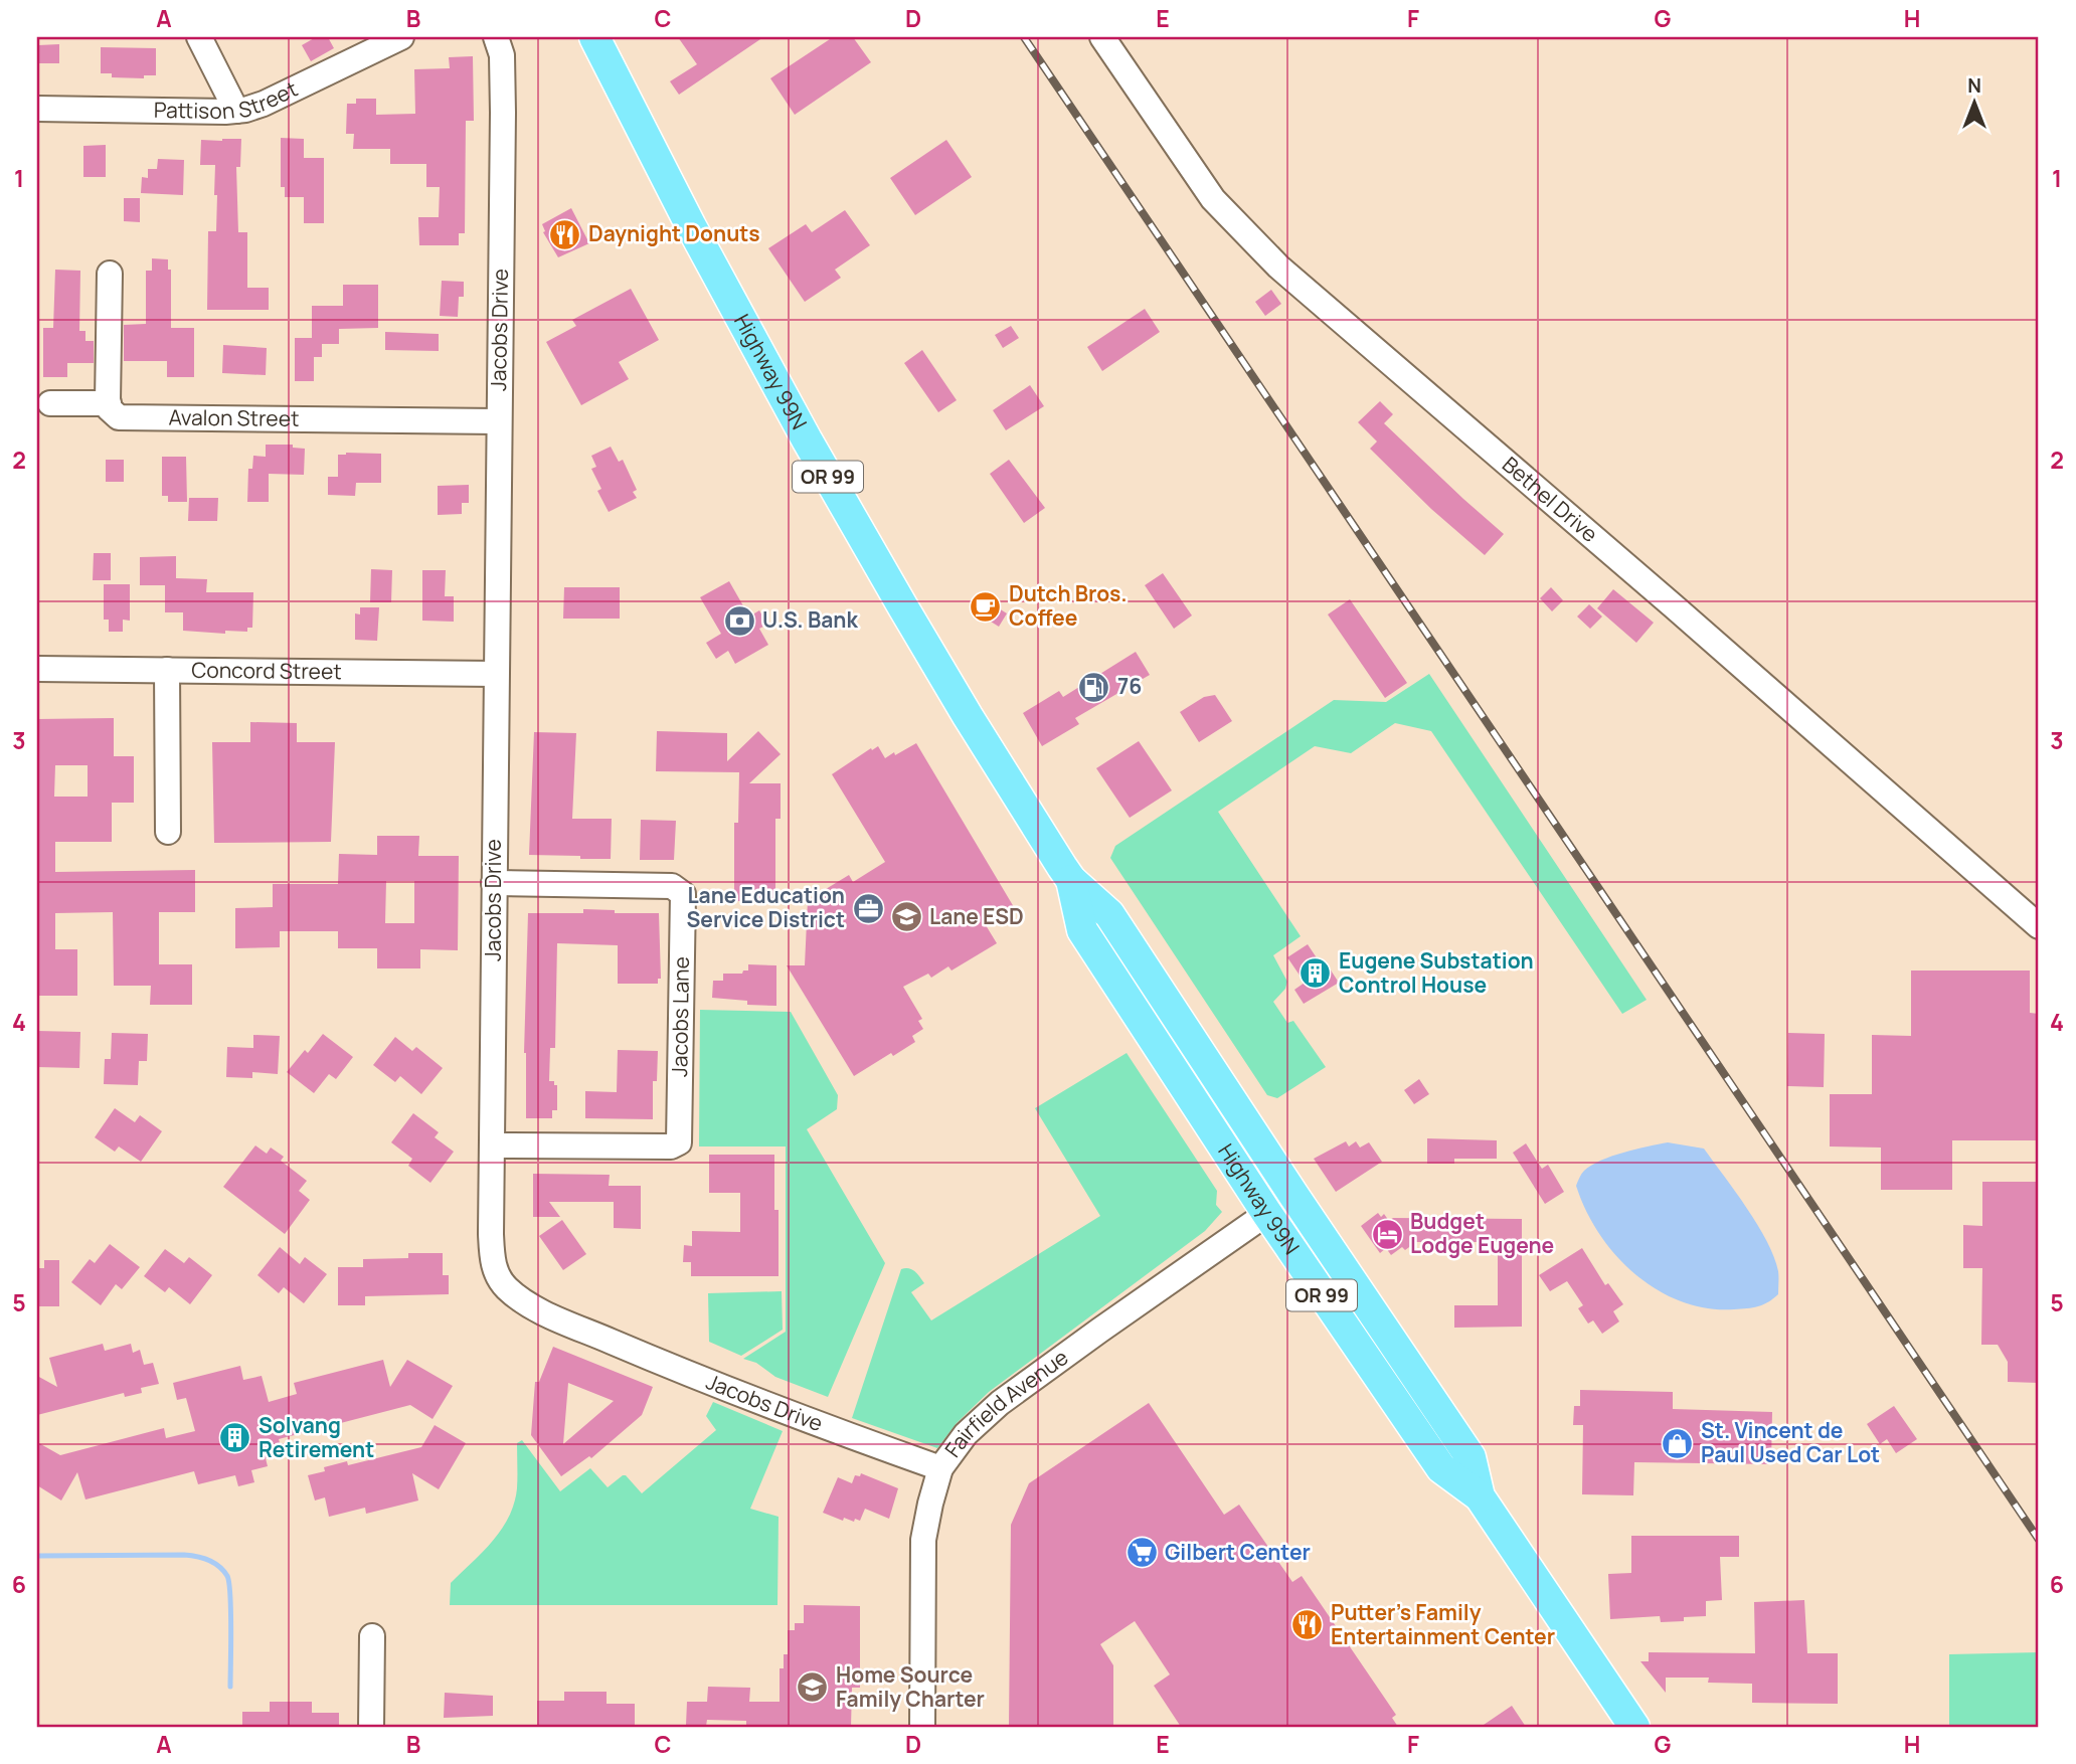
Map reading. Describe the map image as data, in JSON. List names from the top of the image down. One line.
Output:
{"streets":{"main road":["Highway 99N","OR 99"],"street":["Pattison Street","Jacobs Drive","Avalon Street","Bethel Drive","Concord Street","Jacobs Lane","Fairfield Avenue"]},"crossings":[["Jacobs Drive","Avalon Street"],["Jacobs Drive","Concord Street"],["Jacobs Drive","Jacobs Lane"],["Jacobs Drive","Fairfield Avenue"],["Highway 99N","Fairfield Avenue"]],"places":{"restaurant":["Daynight Donuts","Putter's Family Entertainment Center"],"cafe":["Dutch Bros. Coffee"],"bank":["U.S. Bank"],"fuel station":["76"],"office":["Lane Education Service District"],"school or university":["Lane ESD","Home Source Family Charter"],"building":["Eugene Substation Control House","Solvang Retirement"],"hotel":["Budget Lodge Eugene"],"shop":["St. Vincent de Paul Used Car Lot"],"supermarket":["Gilbert Center"]},"north":"top","grid":{"columns":["A","B","C","D","E","F","G","H"],"rows":["1","2","3","4","5","6"]}}
